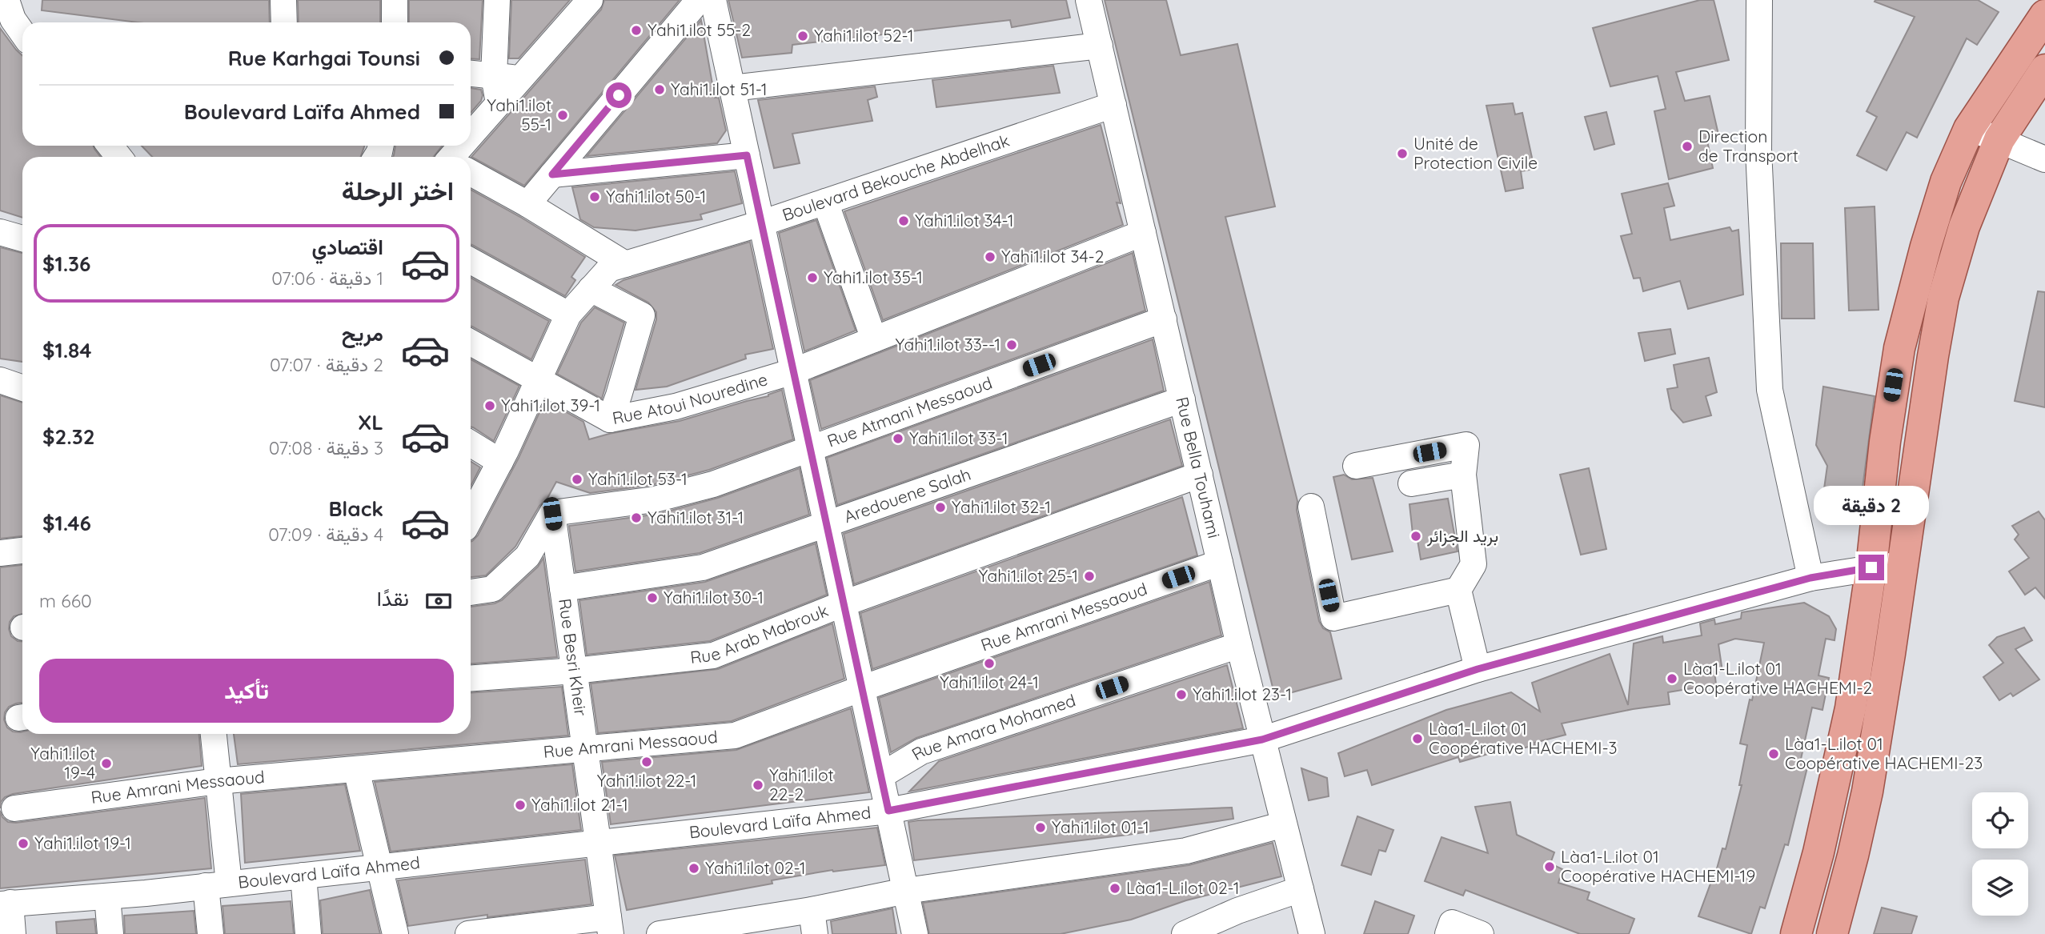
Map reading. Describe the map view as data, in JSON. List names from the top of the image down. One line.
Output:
{"streets":{"street":["Boulevard Bekouche Abdelhak","Rue Atoui Nouredine","Rue Atmani Messaoud","Rue Bella Touhami","Aredouene Salah","Rue Amrani Messaoud","Rue Arab Mabrouk","Rue Besri Kheir","Rue Amara Mohamed","Boulevard Laïfa Ahmed"]},"crossings":[["Boulevard Bekouche Abdelhak","Rue Atoui Nouredine"],["Boulevard Bekouche Abdelhak","Rue Bella Touhami"],["Rue Atoui Nouredine","Rue Bella Touhami"],["Rue Atmani Messaoud","Rue Bella Touhami"],["Rue Atmani Messaoud","Rue Besri Kheir"],["Rue Bella Touhami","Aredouene Salah"],["Rue Bella Touhami","Rue Amrani Messaoud"],["Rue Bella Touhami","Rue Arab Mabrouk"],["Rue Bella Touhami","Rue Amara Mohamed"],["Rue Bella Touhami","Boulevard Laïfa Ahmed"],["Aredouene Salah","Rue Besri Kheir"],["Rue Amrani Messaoud","Rue Besri Kheir"],["Rue Arab Mabrouk","Rue Besri Kheir"],["Rue Besri Kheir","Boulevard Laïfa Ahmed"]],"places":["Yahi1.ilot 55-2","Yahi1.ilot 52-1","Yahi1.ilot 51-1","Yahi1.ilot 55-1","Direction de Transport","Unité de Protection Civile","Yahi1.ilot 50-1","Yahi1.ilot 34-1","Yahi1.ilot 34-2","Yahi1.ilot 35-1","Yahi1.ilot 33--1","Yahi1.ilot 39-1","Yahi1.ilot 33-1","Yahi1.ilot 53-1","Yahi1.ilot 32-1","Yahi1.ilot 31-1","بريد الجزائر","Yahi1.ilot 25-1","Yahi1.ilot 30-1","Yahi1.ilot 24-1","Làa1-L.ilot 01 Coopérative HACHEMI-2","Yahi1.ilot 23-1","Làa1-L.ilot 01 Coopérative HACHEMI-3","Làa1-L.ilot 01 Coopérative HACHEMI-23","Yahi1.ilot 22-1","Yahi1.ilot 19-4","Yahi1.ilot 22-2","Yahi1.ilot 21-1","Yahi1.ilot 01-1","Yahi1.ilot 19-1","Làa1-L.ilot 01 Coopérative HACHEMI-19","Yahi1.ilot 02-1","Làa1-L.ilot 02-1"],"page":{"banner":["Rue Karhgai Tounsi","Boulevard Laïfa Ahmed"],"heading":"اختر الرحلة","list":[{"name":"اقتصادي","note":"1 دقيقة · 07:06","value":"$1.36"},{"name":"مريح","note":"2 دقيقة · 07:07","value":"$1.84"},{"name":"XL","note":"3 دقيقة · 07:08","value":"$2.32"},{"name":"Black","note":"4 دقيقة · 07:09","value":"$1.46"}],"bubble":"2 دقيقة","pay":["نقدًا","660 m"],"buttons":"تأكيد"}}
